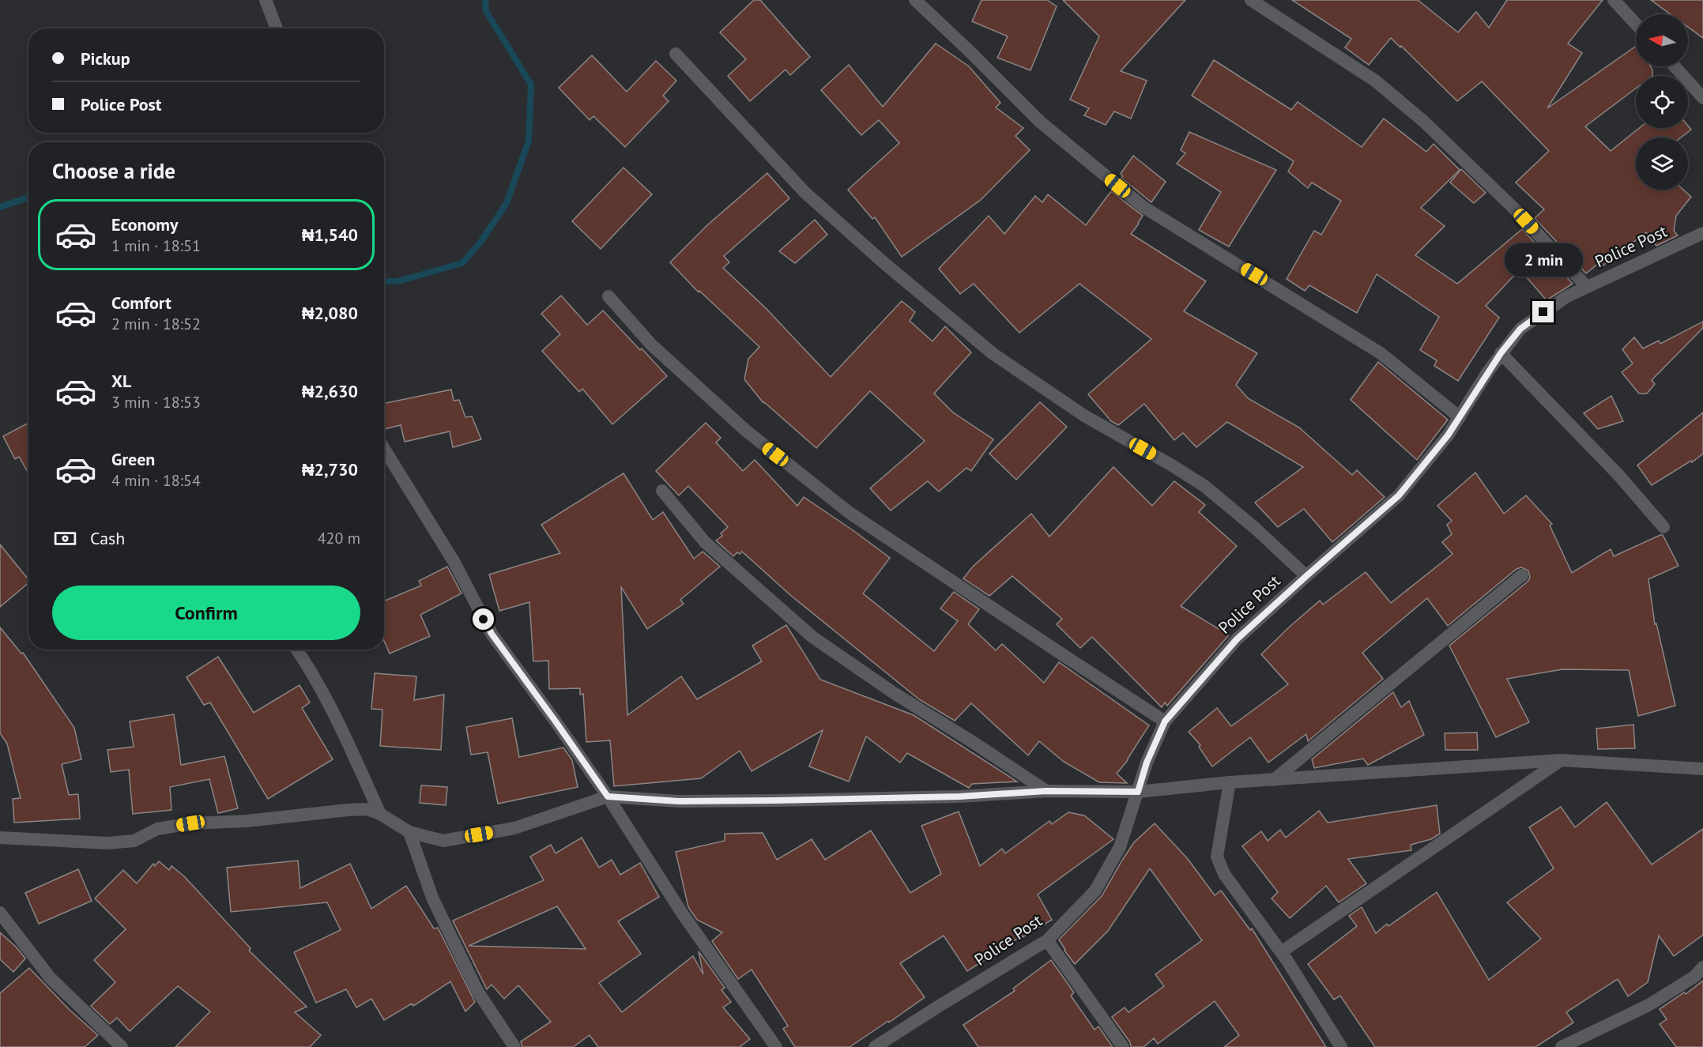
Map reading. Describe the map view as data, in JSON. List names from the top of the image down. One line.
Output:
{"streets":{"street":["Police Post"]},"north":"left","page":{"banner":["Pickup","Police Post"],"heading":"Choose a ride","list":[{"name":"Economy","note":"1 min · 18:51","value":"₦1,540"},{"name":"Comfort","note":"2 min · 18:52","value":"₦2,080"},{"name":"XL","note":"3 min · 18:53","value":"₦2,630"},{"name":"Green","note":"4 min · 18:54","value":"₦2,730"}],"bubble":"2 min","pay":["Cash","420 m"],"buttons":"Confirm"}}
